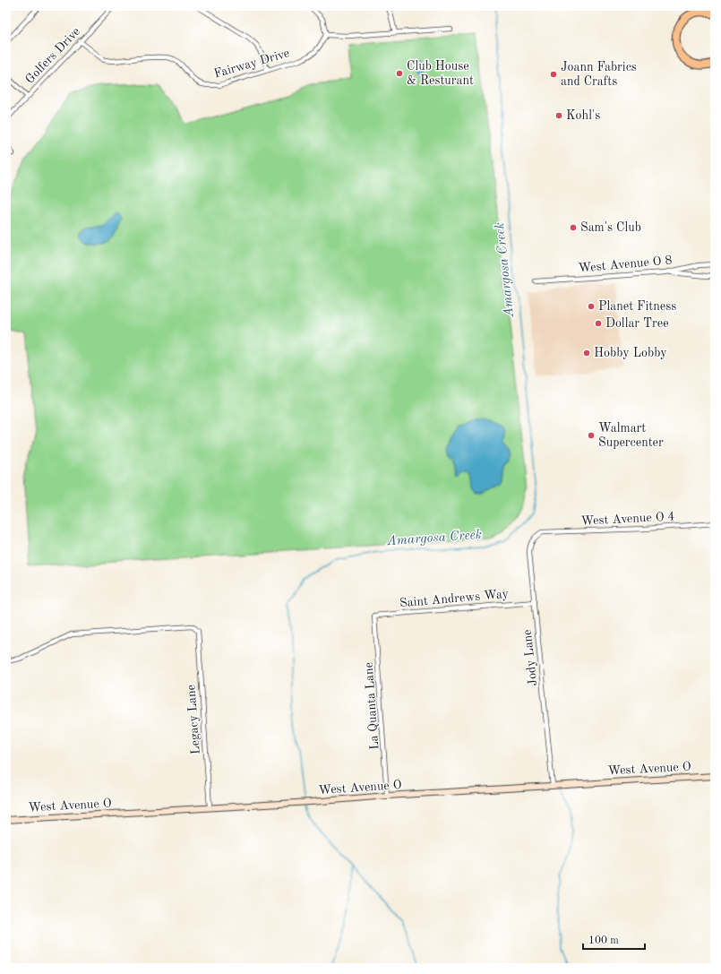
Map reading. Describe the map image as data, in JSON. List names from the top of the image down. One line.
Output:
{"streets":{"main road":["West Avenue O"],"street":["Golfers Drive","Fairway Drive","West Avenue O 8","West Avenue O 4","Saint Andrews Way","Jody Lane","La Quanta Lane","Legacy Lane"]},"crossings":[["Golfers Drive","Fairway Drive"],["West Avenue O 4","Jody Lane"],["Saint Andrews Way","Jody Lane"],["Saint Andrews Way","La Quanta Lane"],["Jody Lane","West Avenue O"],["La Quanta Lane","West Avenue O"],["Legacy Lane","West Avenue O"]],"water":["Amargosa Creek"],"places":["Club House & Resturant","Joann Fabrics and Crafts","Kohl's","Sam's Club","Planet Fitness","Dollar Tree","Hobby Lobby","Walmart Supercenter"],"scale_bar":"100 m"}
